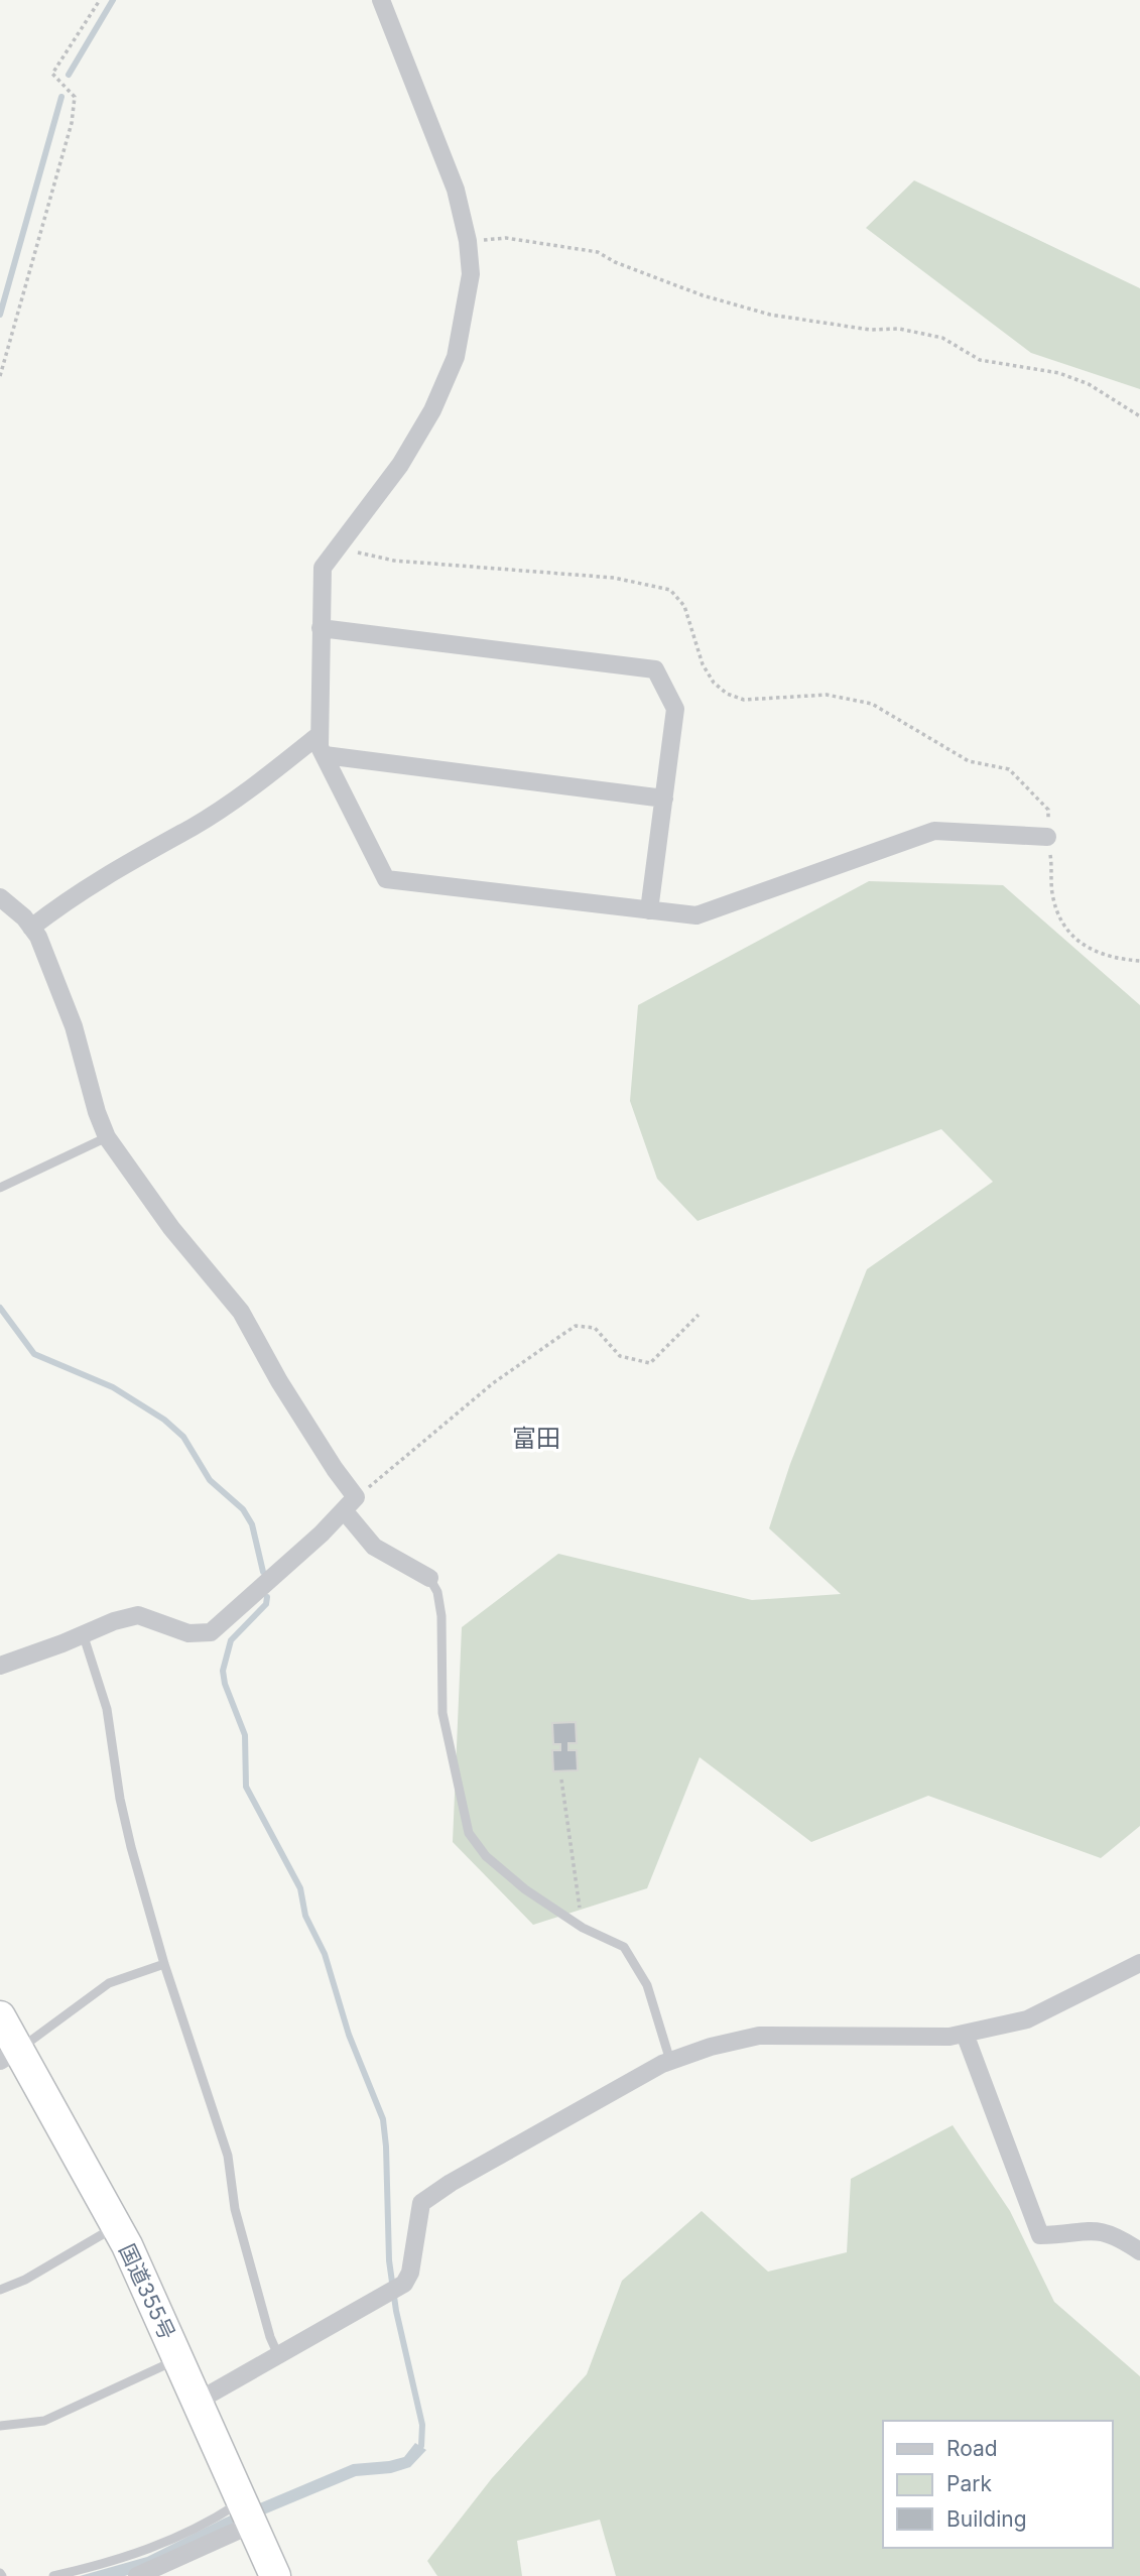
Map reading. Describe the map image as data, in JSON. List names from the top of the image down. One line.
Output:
{"streets":{"highway":["国道355号"]},"districts":["富田"],"legend":["Road","Park","Building"]}
